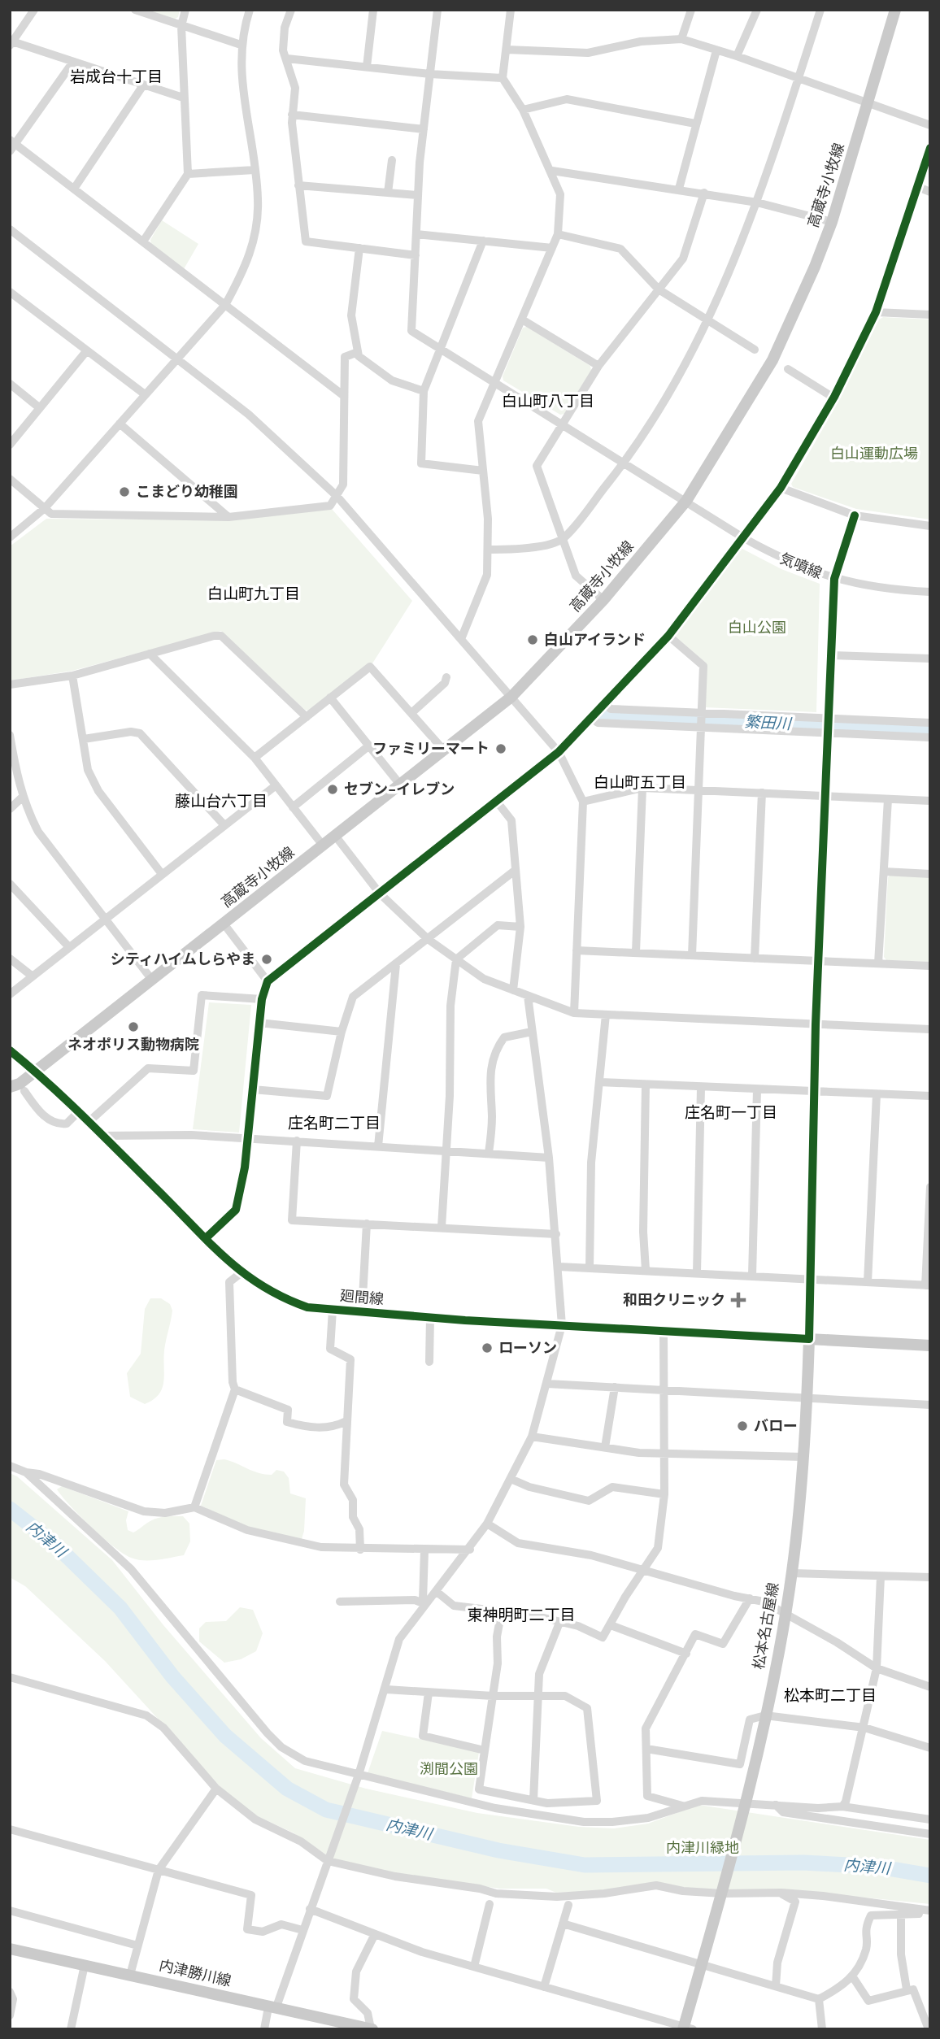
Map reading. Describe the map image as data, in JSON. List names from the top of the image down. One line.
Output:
{"streets":{"main road":["高蔵寺小牧線","松本名古屋線","内津勝川線"],"street":["気噴線","廻間線"]},"crossings":[["高蔵寺小牧線","気噴線"],["高蔵寺小牧線","廻間線"],["廻間線","松本名古屋線"]],"districts":["岩成台十丁目","白山町八丁目","白山町九丁目","白山町五丁目","藤山台六丁目","庄名町一丁目","庄名町二丁目","東神明町二丁目","松本町二丁目"],"water":["繁田川","内津川"],"parks":["白山運動広場","白山公園","渕間公園","内津川緑地"],"places":{"other":["こまどり幼稚園","白山アイランド","ファミリーマート","セブン-イレブン","シティハイムしらやま","ネオポリス動物病院","ローソン","バロー"],"health":["和田クリニック"]}}
